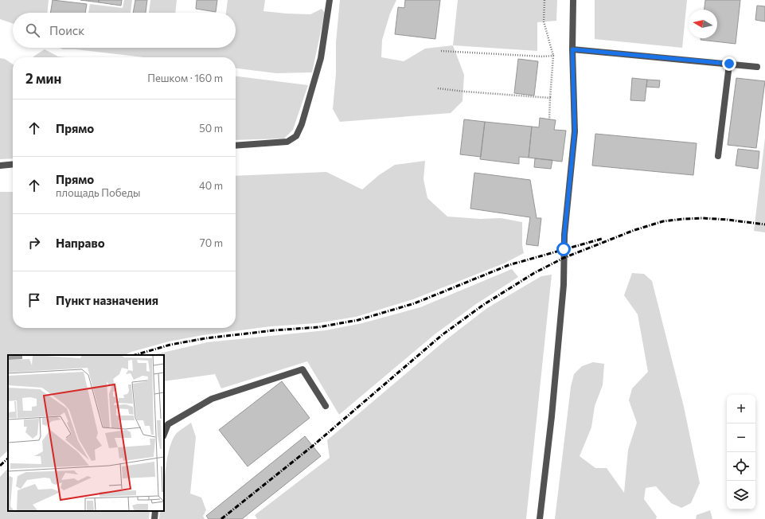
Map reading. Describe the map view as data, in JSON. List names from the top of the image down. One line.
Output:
{"north":"left","page":{"search":"Поиск","heading":["2 мин","Пешком · 160 m"],"list":[["Прямо","50 m"],["Прямо","площадь Победы","40 m"],["Направо","70 m"],"Пункт назначения"],"map_buttons":["+","−"]}}
